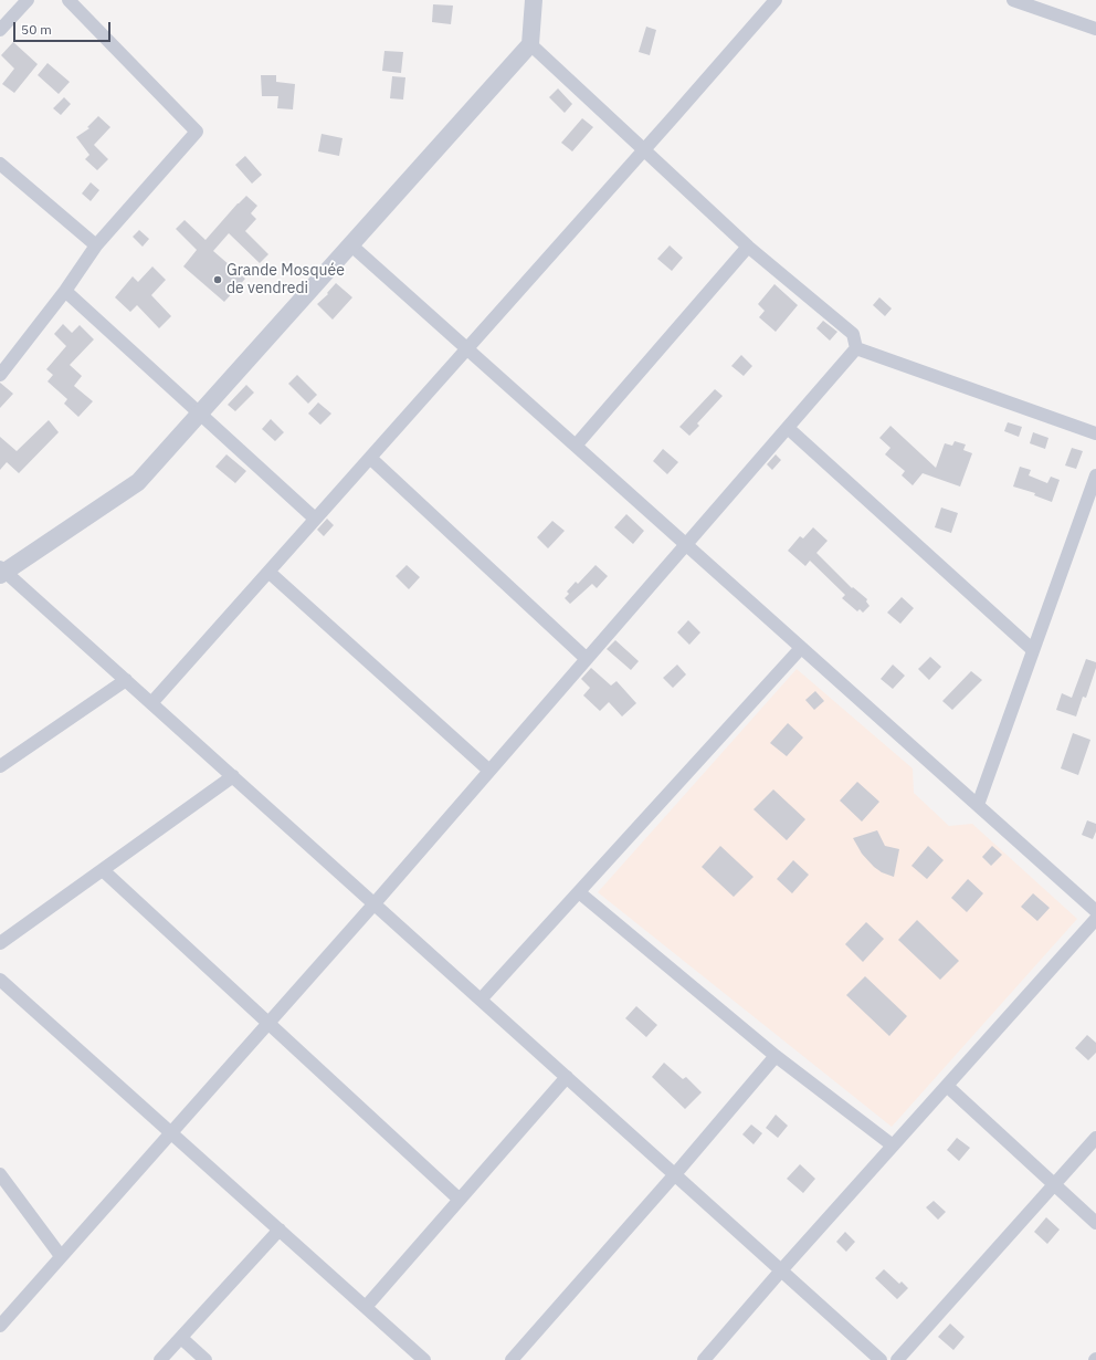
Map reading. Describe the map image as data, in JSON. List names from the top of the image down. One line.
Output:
{"places":["Grande Mosquée de vendredi"],"scale_bar":"50 m"}
